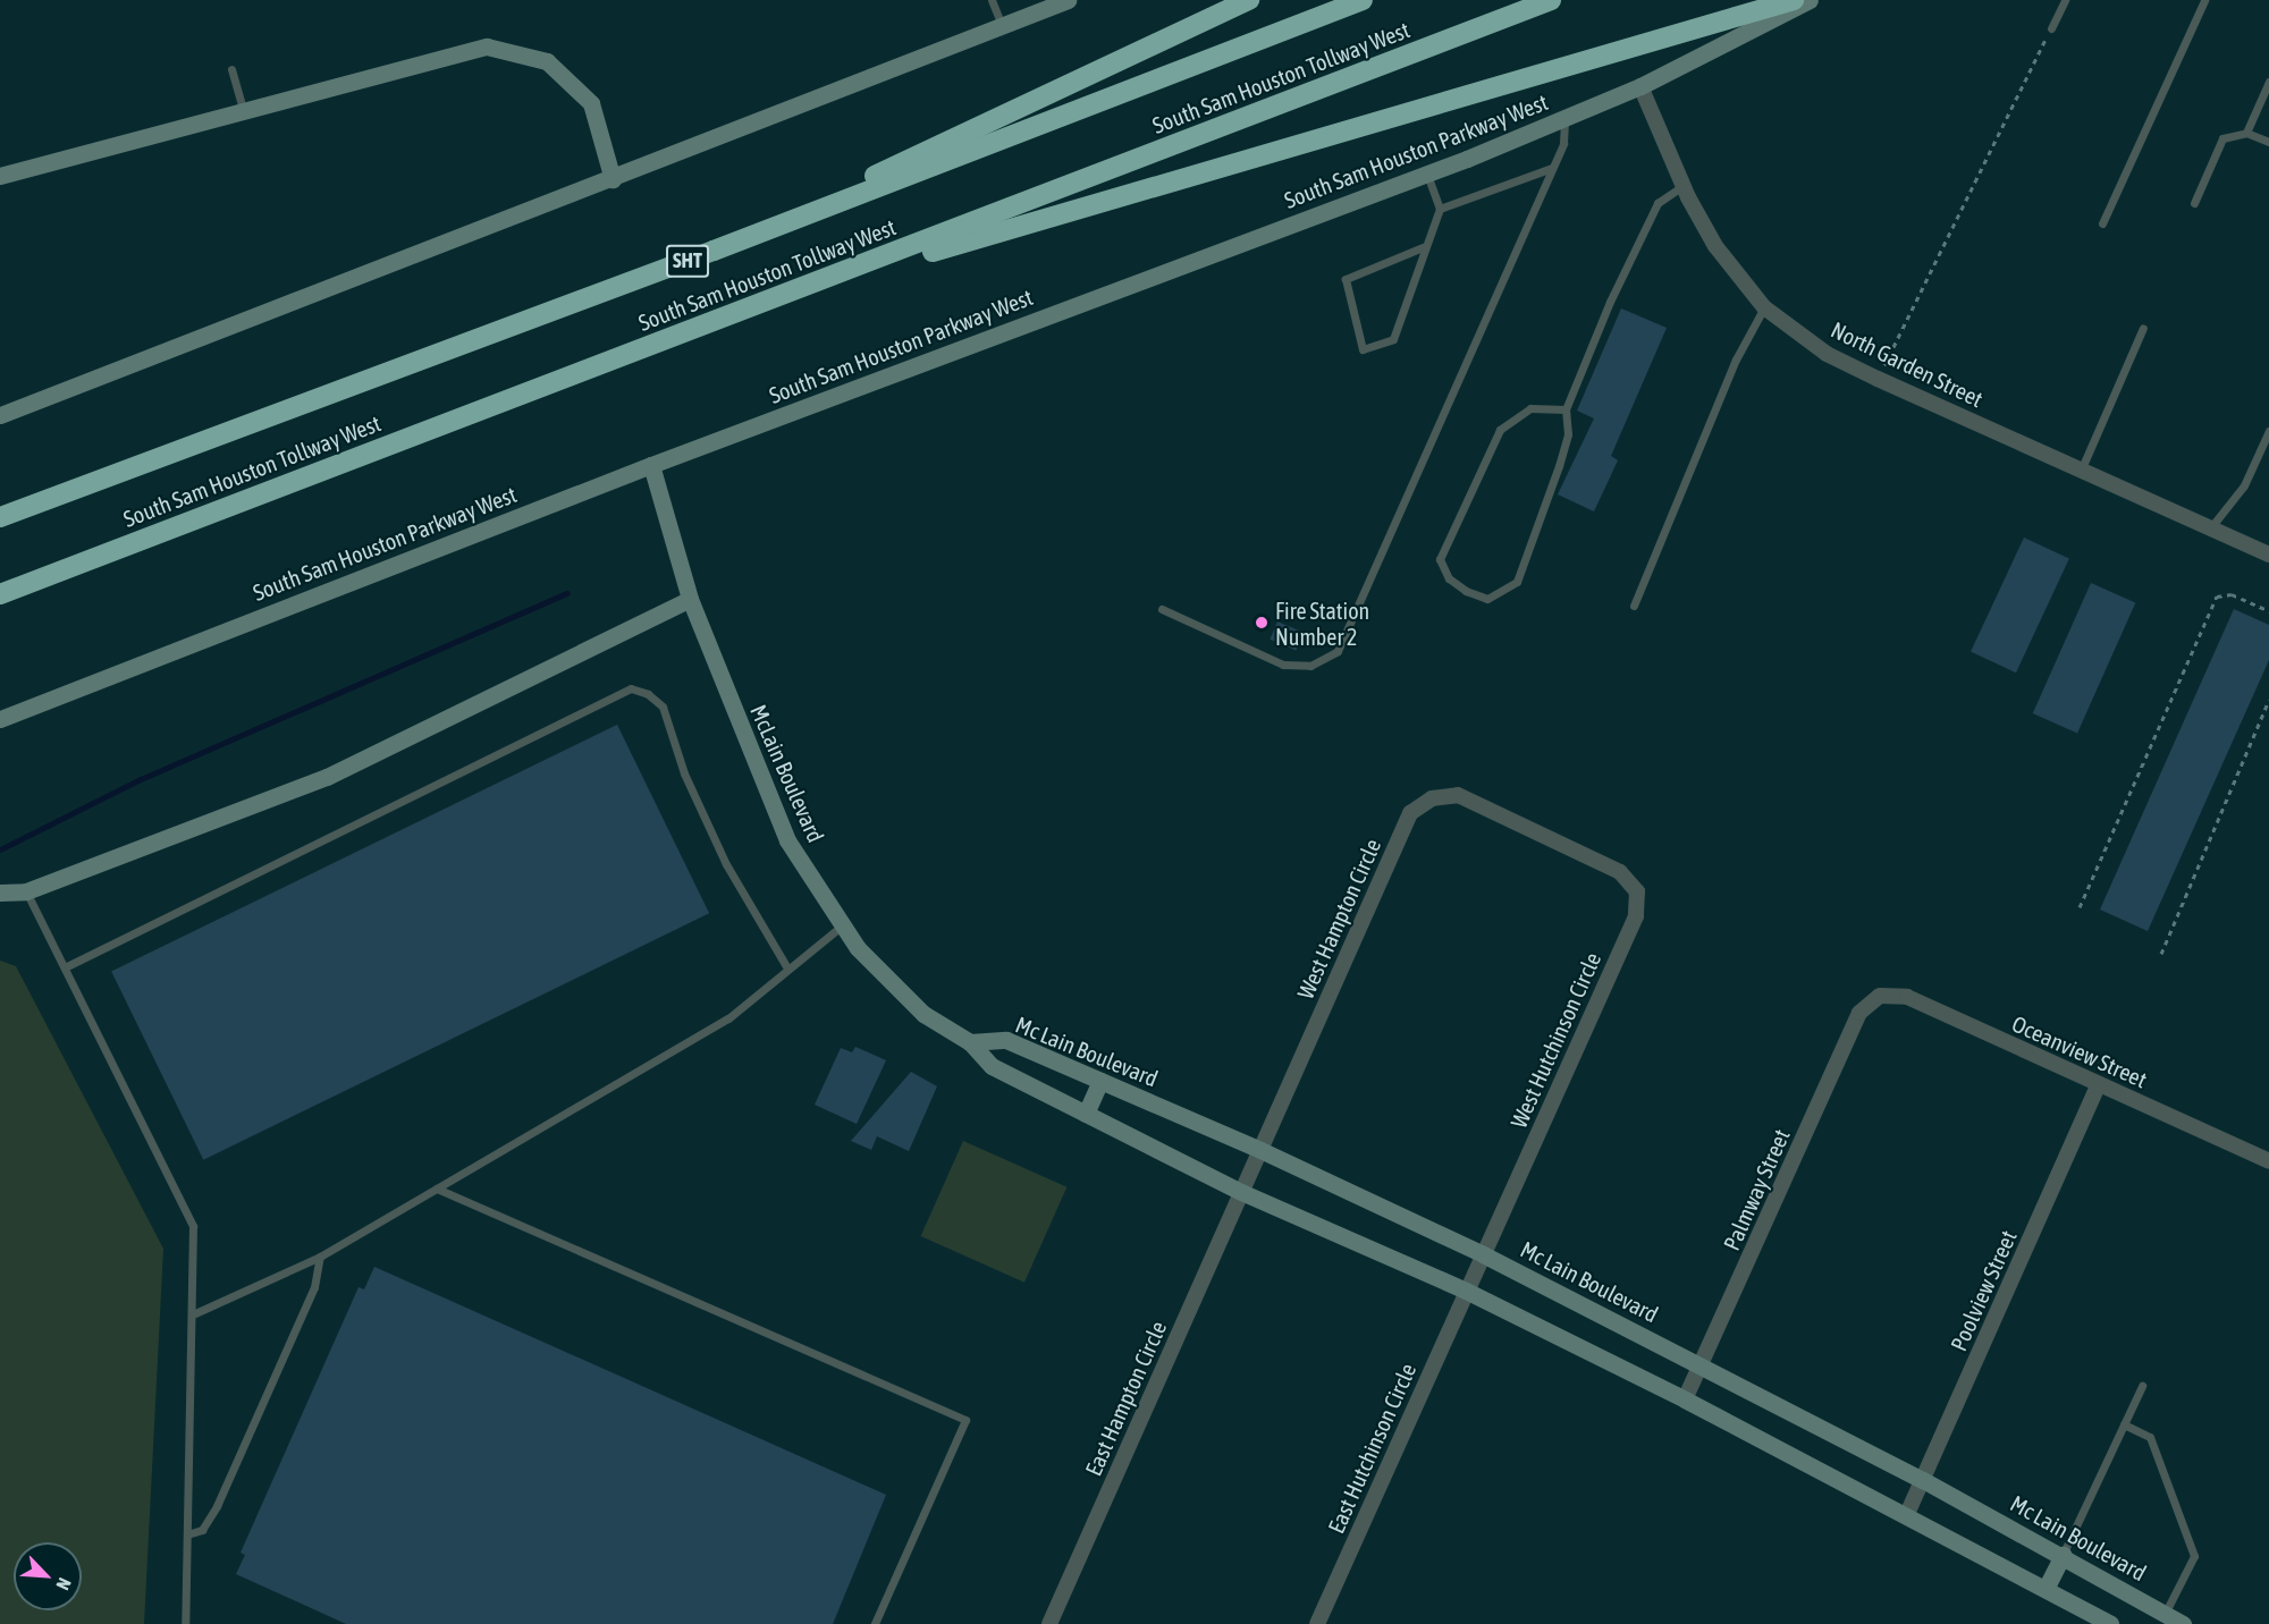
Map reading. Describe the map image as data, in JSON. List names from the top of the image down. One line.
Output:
{"streets":{"highway":["South Sam Houston Tollway West","SHT"],"main road":["South Sam Houston Parkway West","McLain Boulevard","Mc Lain Boulevard"],"street":["North Garden Street","West Hampton Circle","West Hutchinson Circle","Oceanview Street","Palmway Street","Poolview Street","East Hampton Circle","East Hutchinson Circle"]},"crossings":[["South Sam Houston Parkway West","North Garden Street"],["South Sam Houston Parkway West","McLain Boulevard"],["McLain Boulevard","Mc Lain Boulevard"],["West Hampton Circle","West Hutchinson Circle"],["West Hampton Circle","Mc Lain Boulevard"],["West Hampton Circle","East Hampton Circle"],["West Hutchinson Circle","Mc Lain Boulevard"],["West Hutchinson Circle","East Hutchinson Circle"],["Mc Lain Boulevard","Palmway Street"],["Mc Lain Boulevard","Poolview Street"],["Oceanview Street","Palmway Street"],["Oceanview Street","Poolview Street"]],"places":["Fire Station Number 2"],"north":"bottom right"}
